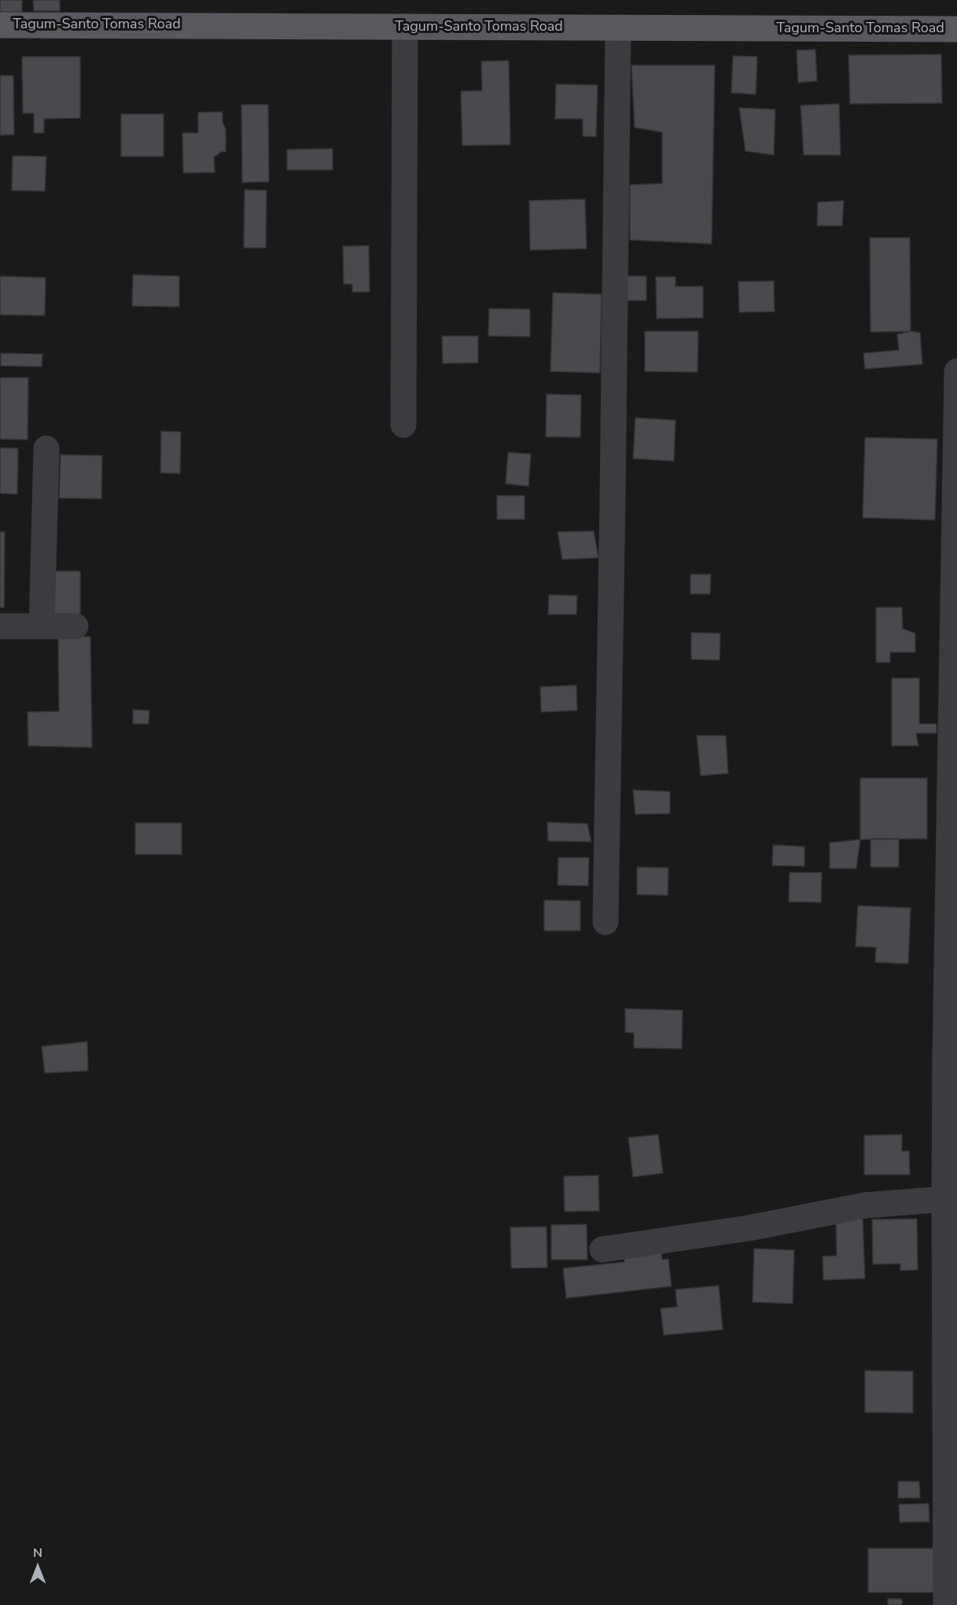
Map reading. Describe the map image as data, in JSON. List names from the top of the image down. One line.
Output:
{"streets":{"main road":["Tagum-Santo Tomas Road"]},"north":"top"}
